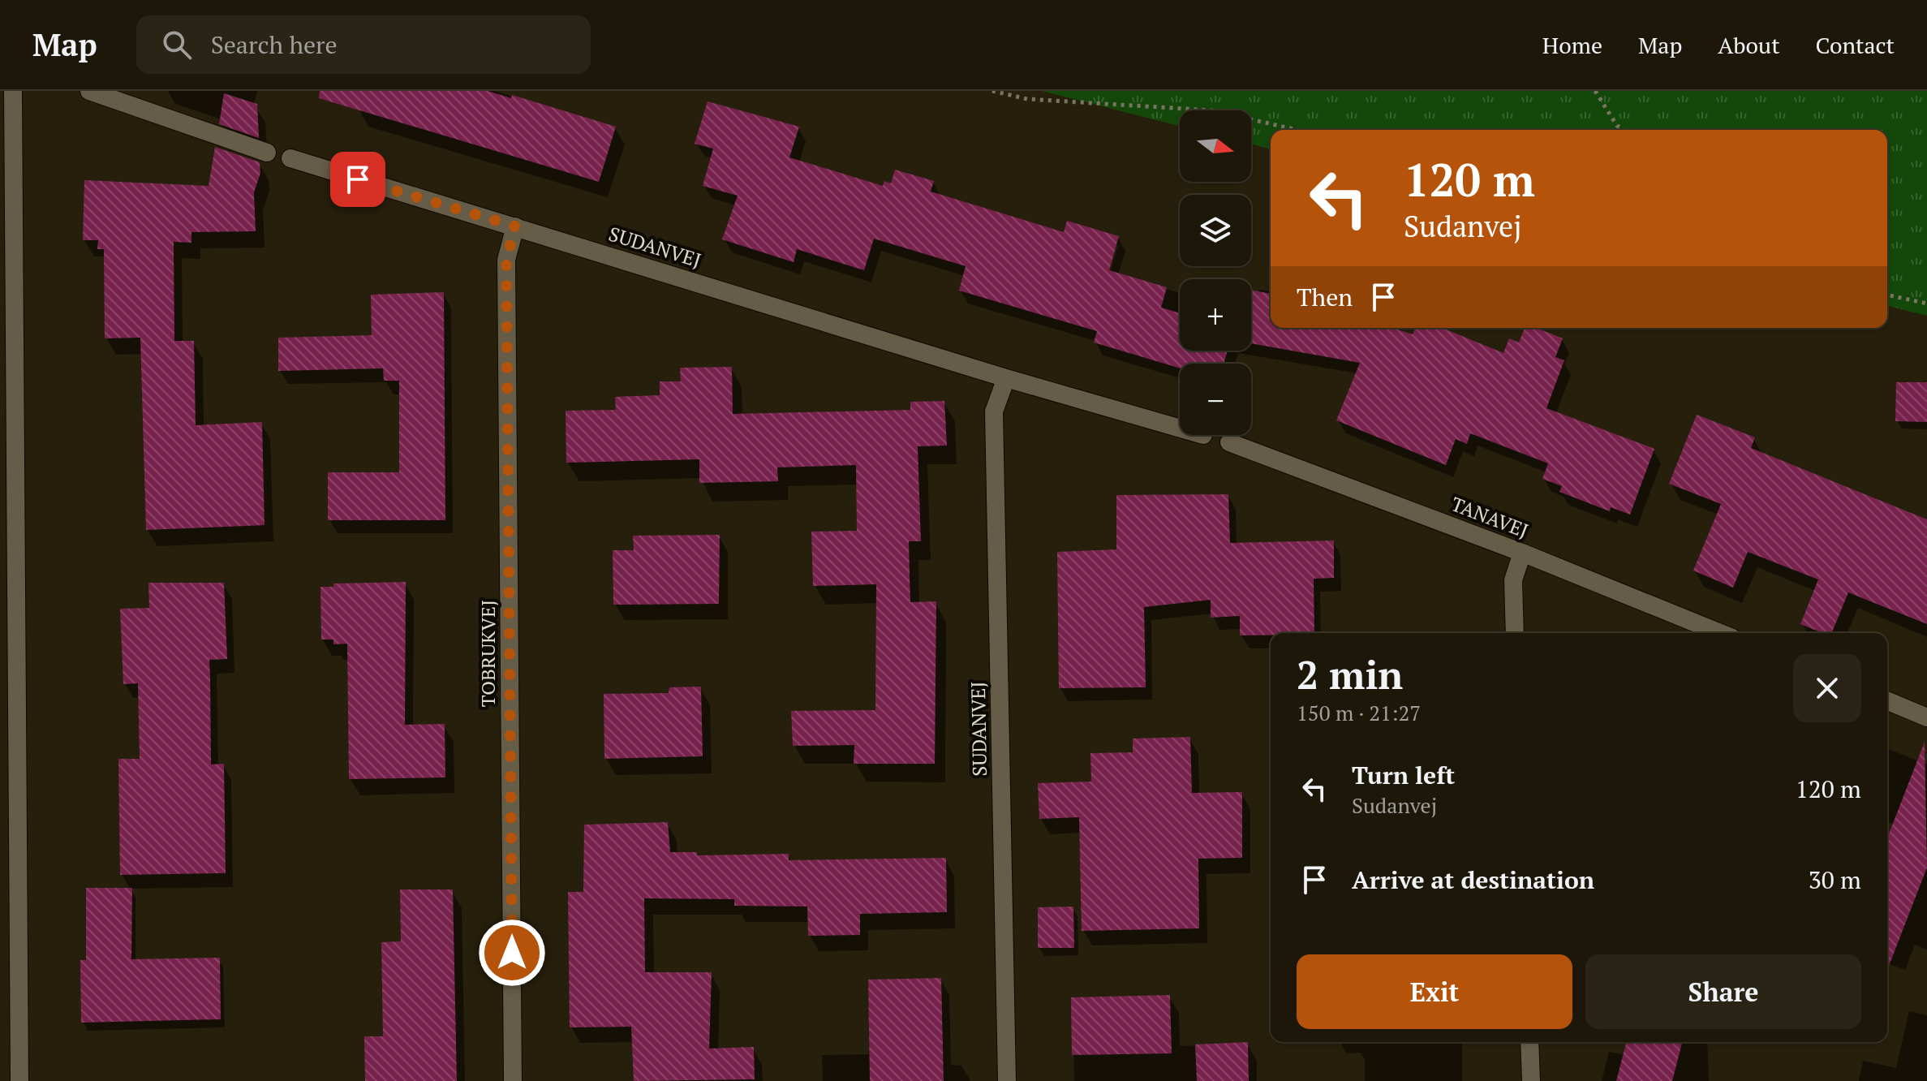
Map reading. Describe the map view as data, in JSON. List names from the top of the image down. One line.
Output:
{"streets":{"street":["SUDANVEJ","TANAVEJ","TOBRUKVEJ"]},"crossings":[["SUDANVEJ","TOBRUKVEJ"]],"north":"right","page":{"header":"Map","search":"Search here","nav":["Home","Map","About","Contact"],"map_buttons":["+","−"],"turn":["120 m","Sudanvej"],"then":"Then","heading":["2 min","150 m · 21:27"],"list":[{"name":"Turn left","note":"Sudanvej","value":"120 m"},{"name":"Arrive at destination","value":"30 m"}],"buttons":["Exit","Share"]}}
